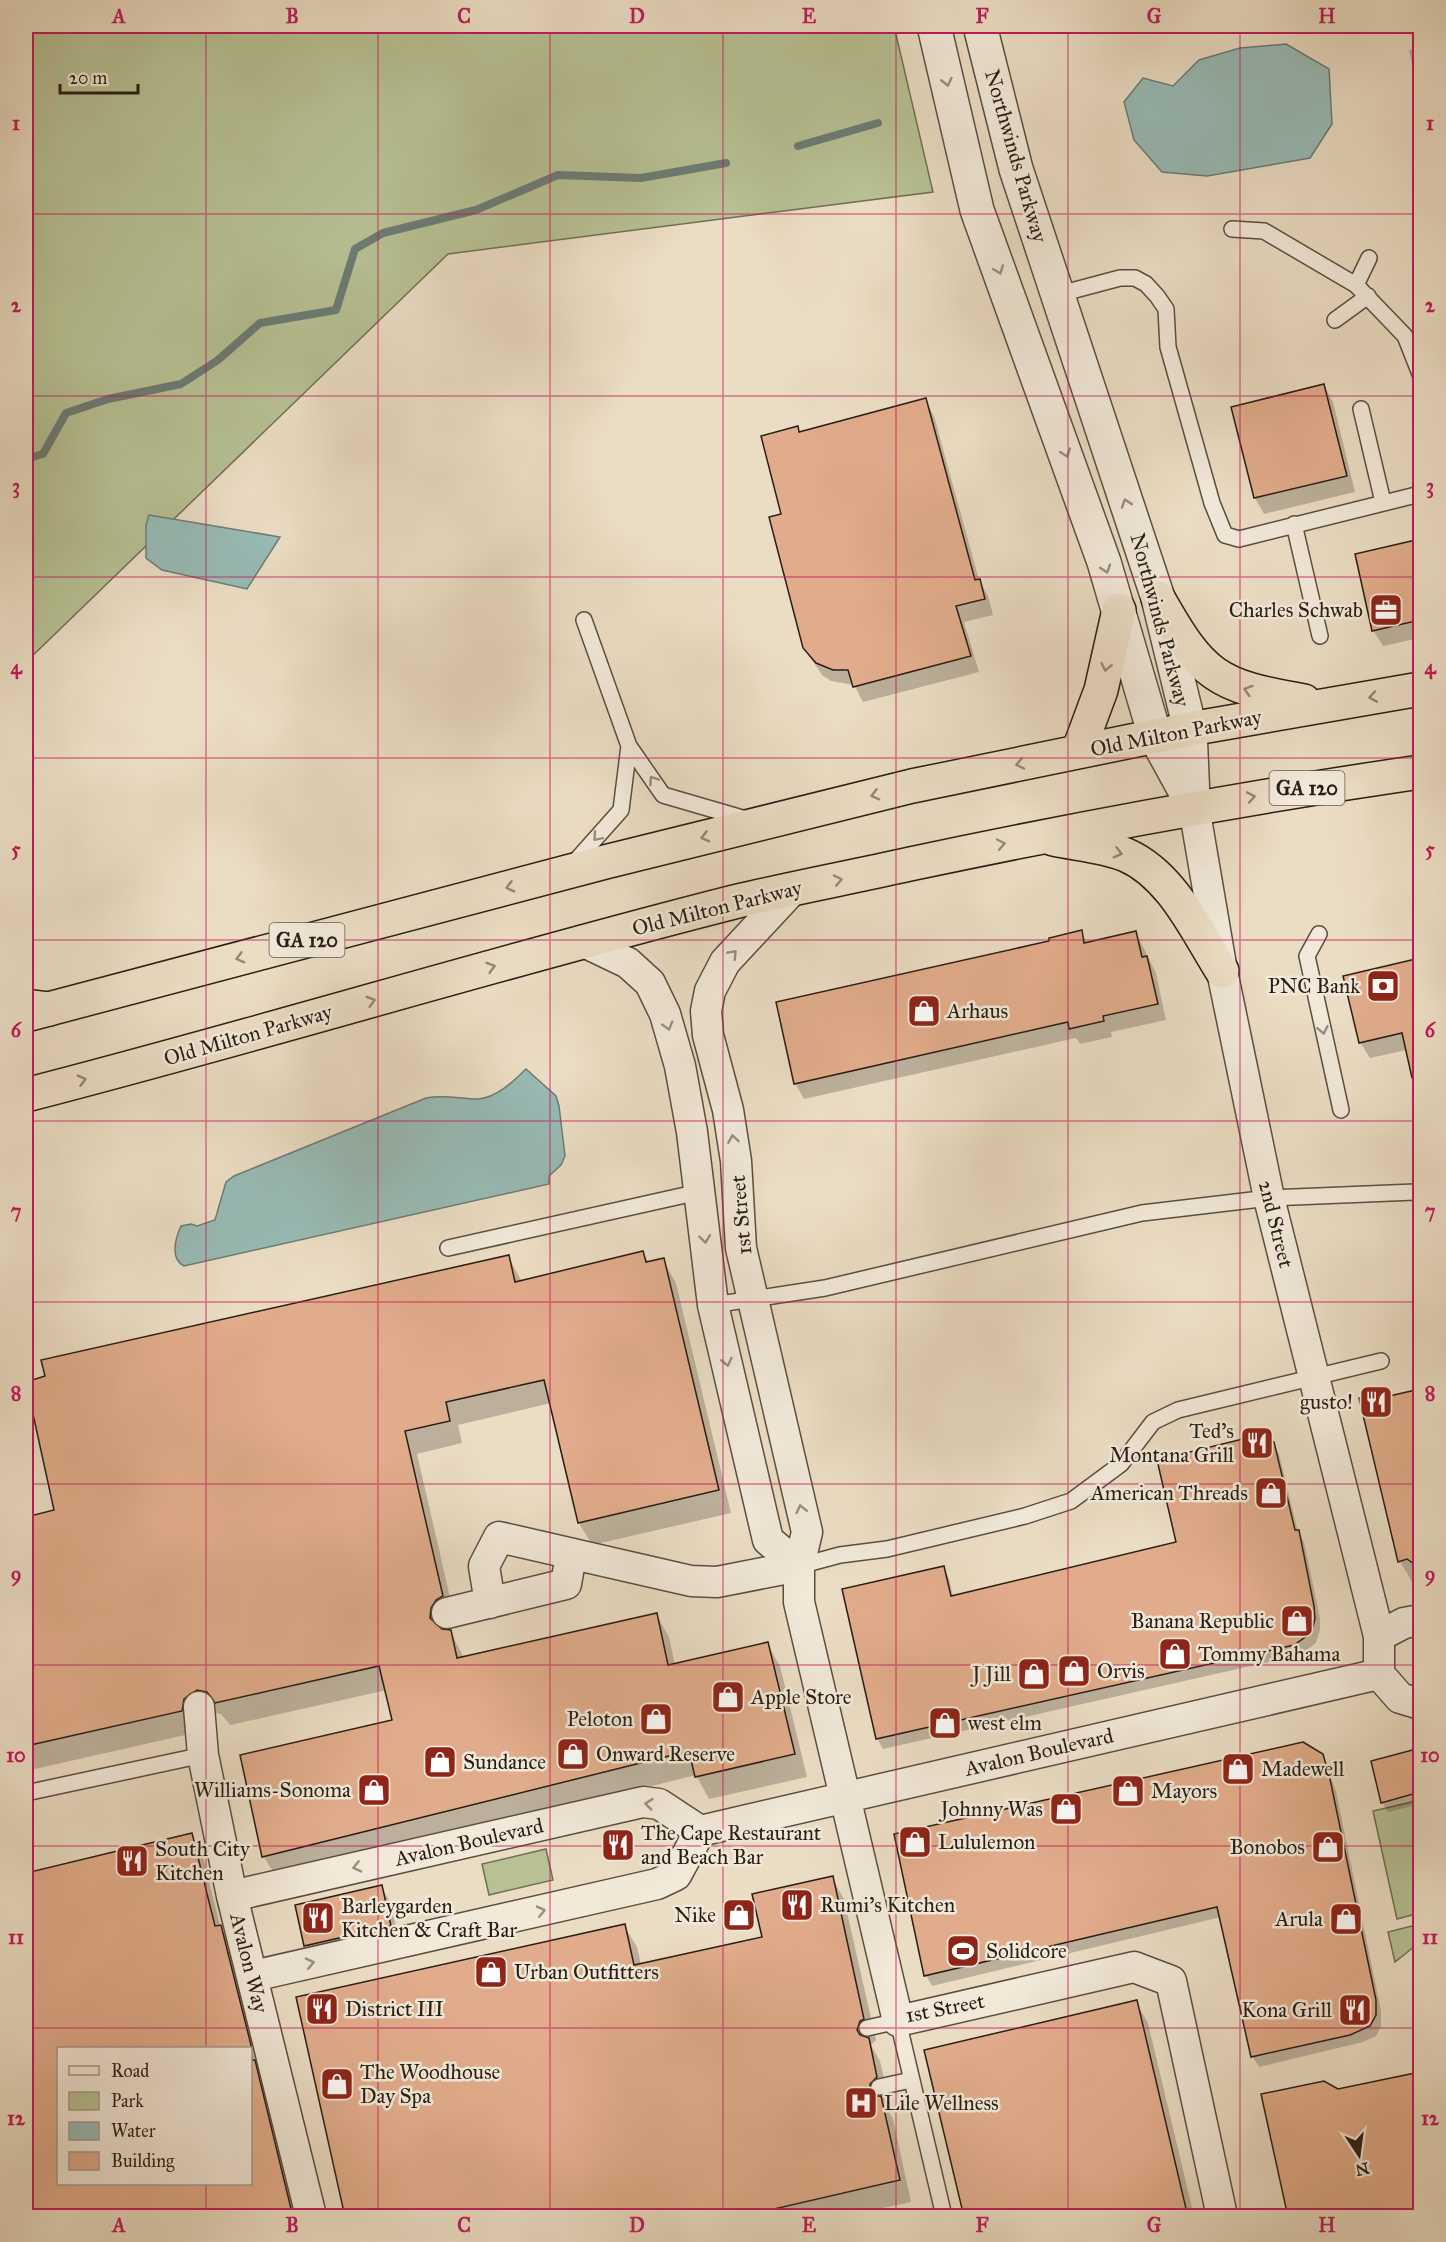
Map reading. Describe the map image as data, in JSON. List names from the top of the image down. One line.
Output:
{"streets":{"highway":["Old Milton Parkway","GA 120"],"street":["Northwinds Parkway","1st Street","2nd Street","Avalon Boulevard","Avalon Way"]},"crossings":[["Northwinds Parkway","Old Milton Parkway"],["Northwinds Parkway","2nd Street"],["Old Milton Parkway","1st Street"],["Old Milton Parkway","2nd Street"],["1st Street","Avalon Boulevard"],["Avalon Boulevard","Avalon Way"]],"places":{"office":["Charles Schwab"],"bank":["PNC Bank"],"shop":["Arhaus","American Threads","Banana Republic","Tommy Bahama","Orvis","J Jill","Apple Store","Peloton","west elm","Onward Reserve","Sundance","Madewell","Williams-Sonoma","Mayors","Johnny Was","Lululemon","Bonobos","Nike","Arula","Urban Outfitters","The Woodhouse Day Spa"],"restaurant":["gusto!","Ted's Montana Grill","The Cape Restaurant and Beach Bar","South City Kitchen","Rumi's Kitchen","Barleygarden Kitchen & Craft Bar","District III","Kona Grill"],"sports":["Solidcore"],"hospital":["Lile Wellness"]},"legend":["Road","Park","Water","Building"],"scale_bar":"20 m","north":"bottom","grid":{"columns":["A","B","C","D","E","F","G","H"],"rows":["1","2","3","4","5","6","7","8","9","10","11","12"]}}
